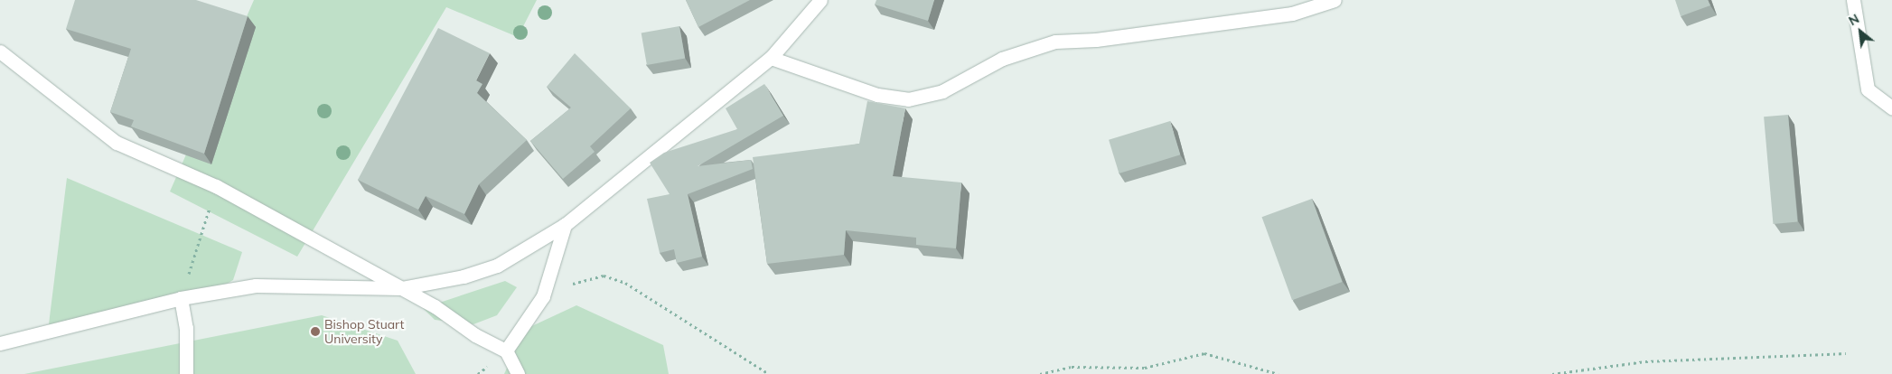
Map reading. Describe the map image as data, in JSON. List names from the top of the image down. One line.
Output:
{"places":["Bishop Stuart University"],"north":"top left"}
